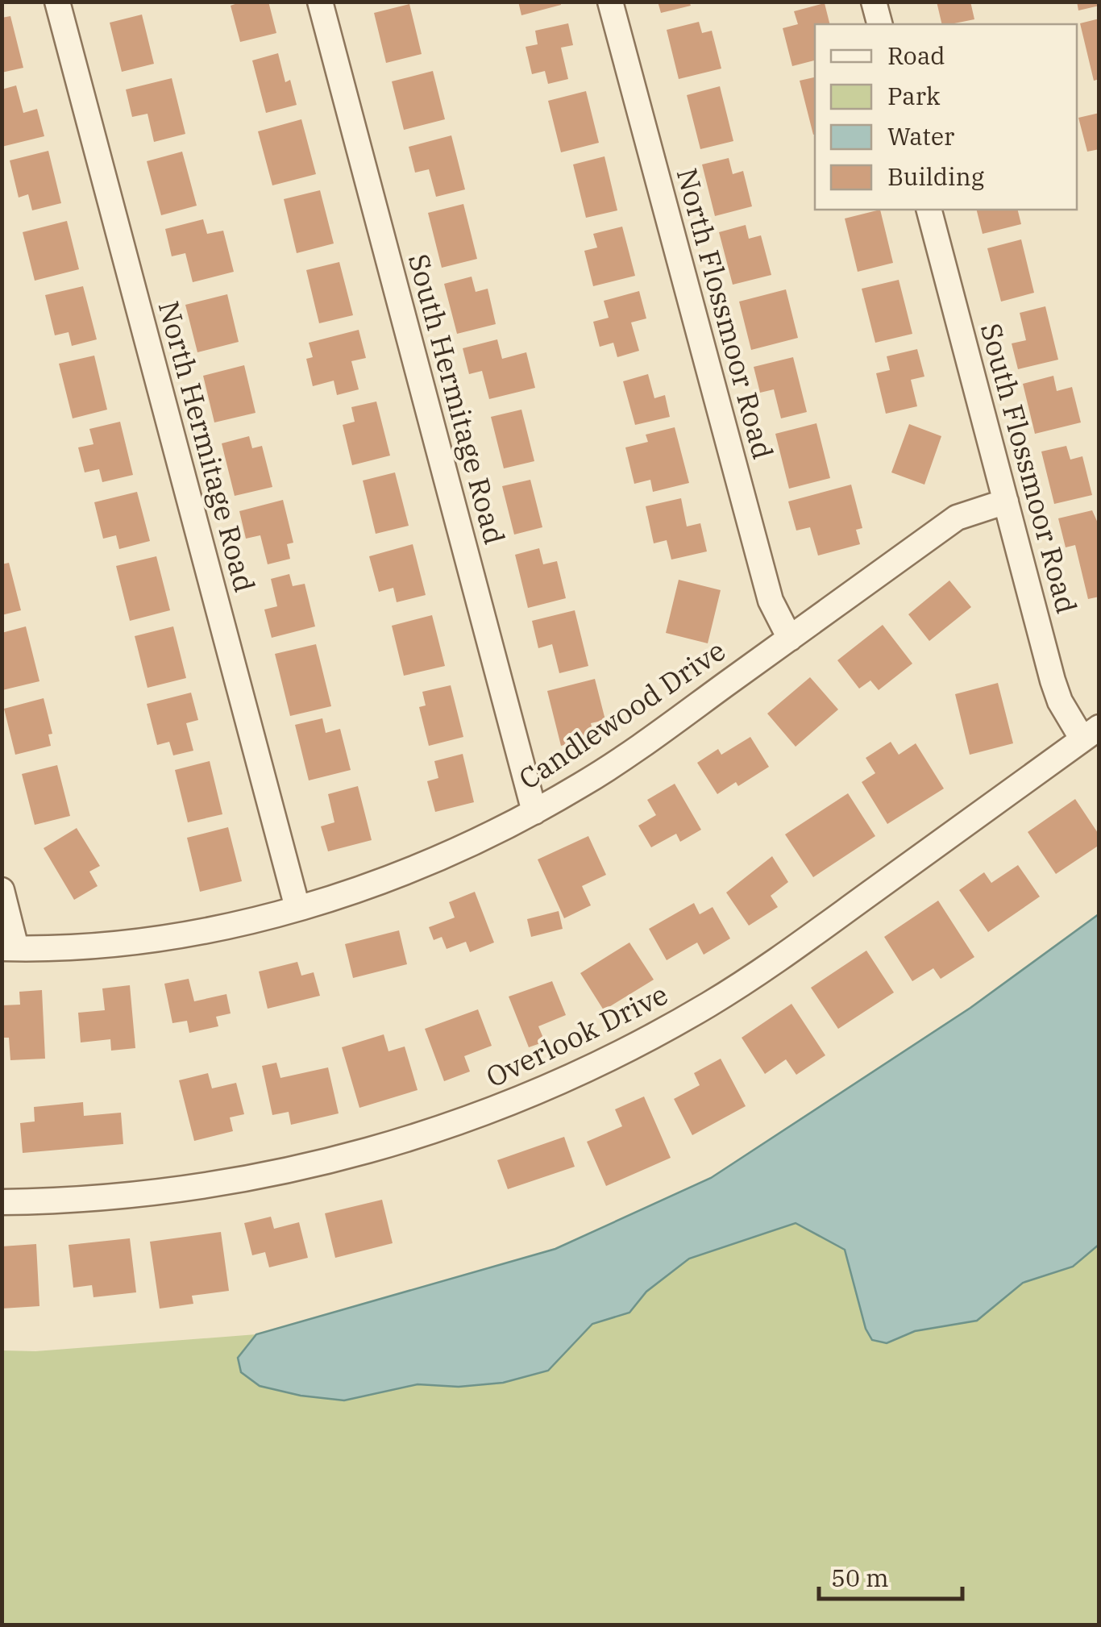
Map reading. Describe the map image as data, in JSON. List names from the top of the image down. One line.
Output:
{"streets":{"street":["North Flossmoor Road","South Hermitage Road","North Hermitage Road","South Flossmoor Road","Candlewood Drive","Overlook Drive"]},"crossings":[["North Flossmoor Road","Candlewood Drive"],["South Hermitage Road","Candlewood Drive"],["North Hermitage Road","Candlewood Drive"],["South Flossmoor Road","Candlewood Drive"],["South Flossmoor Road","Overlook Drive"]],"legend":["Road","Park","Water","Building"],"scale_bar":"50 m"}
